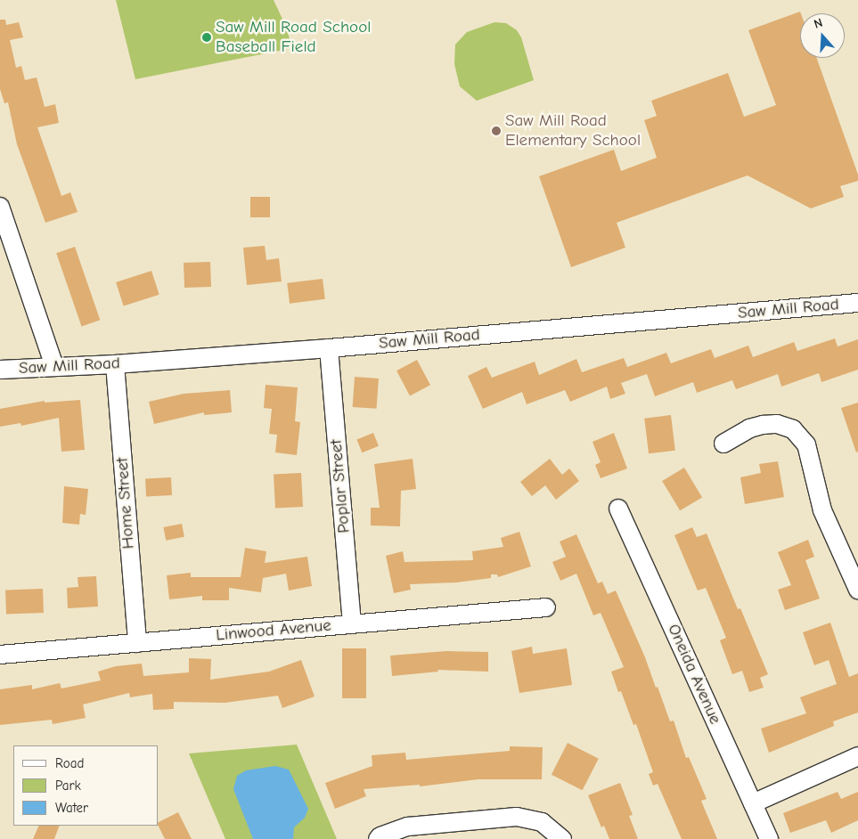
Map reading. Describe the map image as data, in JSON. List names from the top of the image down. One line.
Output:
{"streets":{"street":["Saw Mill Road","Poplar Street","Home Street","Linwood Avenue","Oneida Avenue"]},"crossings":[["Saw Mill Road","Poplar Street"],["Saw Mill Road","Home Street"],["Poplar Street","Linwood Avenue"],["Home Street","Linwood Avenue"]],"places":["Saw Mill Road School Baseball Field","Saw Mill Road Elementary School"],"legend":["Road","Park","Water"],"north":"top"}
